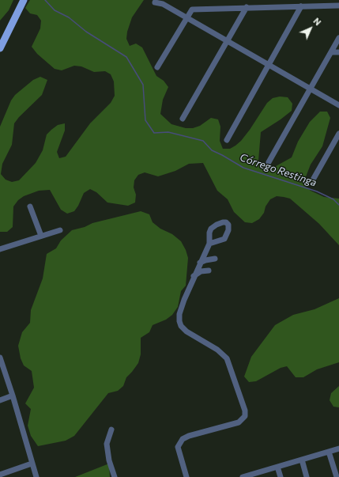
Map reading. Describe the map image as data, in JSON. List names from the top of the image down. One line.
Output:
{"water":["Córrego Restinga"],"north":"top right"}
